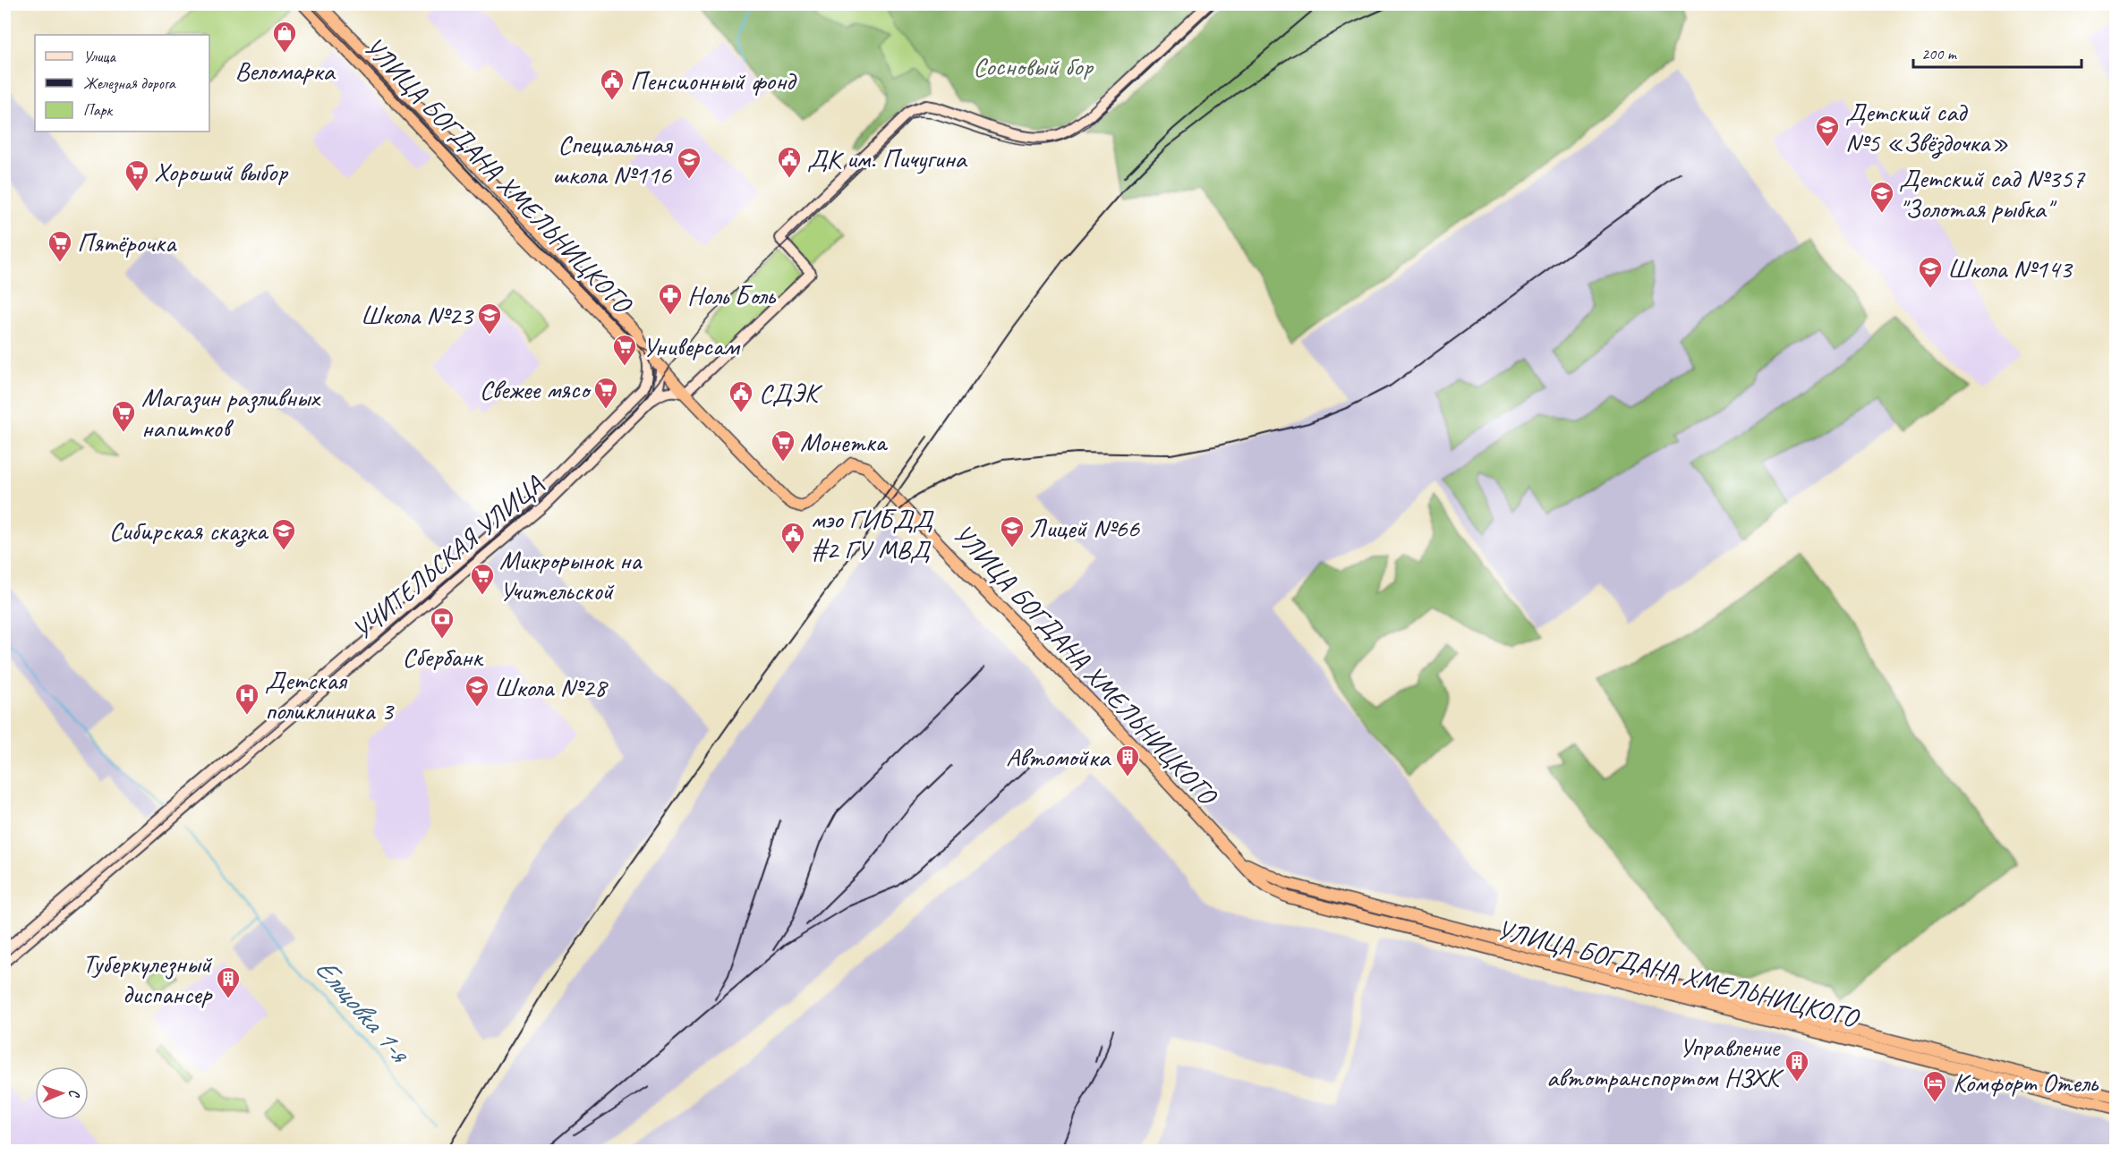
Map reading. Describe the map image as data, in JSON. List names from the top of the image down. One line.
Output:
{"streets":{"highway":["УЛИЦА БОГДАНА ХМЕЛЬНИЦКОГО"],"main road":["УЧИТЕЛЬСКАЯ УЛИЦА"]},"crossings":[["УЛИЦА БОГДАНА ХМЕЛЬНИЦКОГО","УЧИТЕЛЬСКАЯ УЛИЦА"]],"water":["Ельцовка 1-я"],"parks":["Сосновый бор"],"places":{"shop":["Веломарка"],"public building":["Пенсионный фонд","ДК им. Пичугина","СДЭК","мэо ГИБДД #2 ГУ МВД"],"school or university":["Детский сад №5 «Звёздочка»","Специальная школа №116","Детский сад №357 \"Золотая рыбка\"","Школа №143","Школа №23","Лицей №66","Сибирская сказка","Школа №28"],"supermarket":["Хороший выбор","Пятёрочка","Универсам","Свежее мясо","Магазин разливных напитков","Монетка","Микрорынок на Учительской"],"pharmacy":["Ноль Боль"],"bank":["Сбербанк"],"hospital":["Детская поликлиника 3"],"building":["Автомойка","Туберкулезный диспансер","Управление автотранспортом НЗХК"],"hotel":["Комфорт Отель"]},"legend":["Улица","Железная дорога","Парк"],"scale_bar":"200 m","north":"right"}
